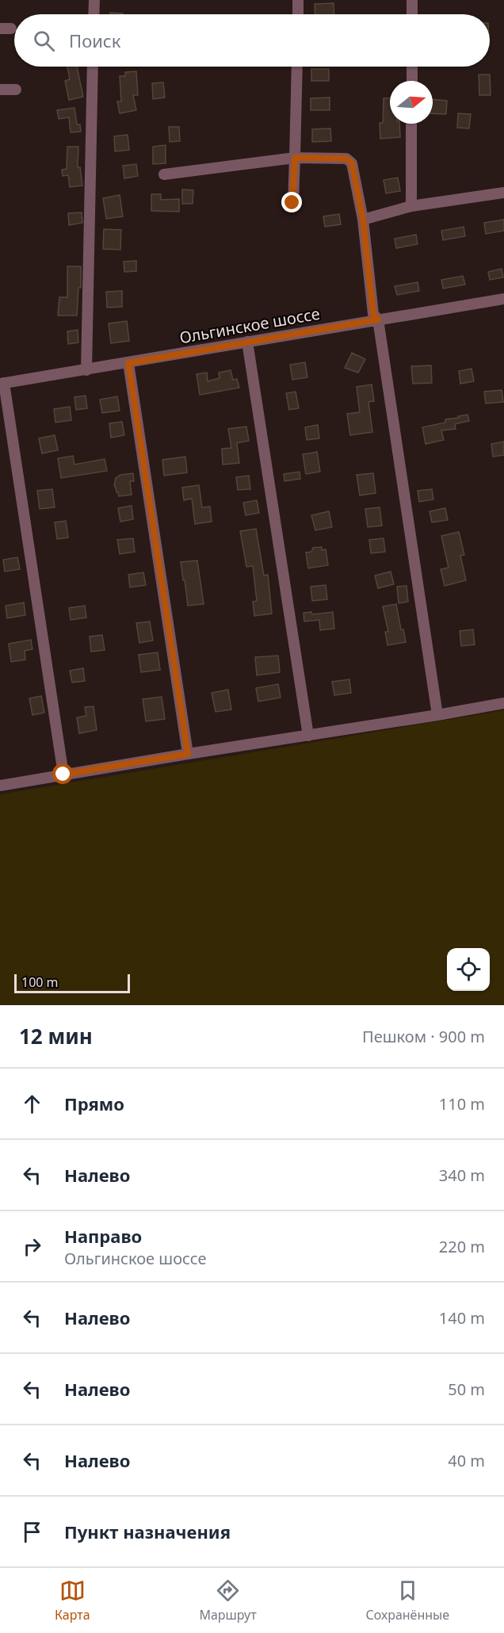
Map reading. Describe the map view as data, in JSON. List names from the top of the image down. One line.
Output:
{"streets":{"street":["Ольгинское шоссе"]},"scale_bar":"100 m","north":"right","page":{"search":"Поиск","scale":"100 m","heading":["12 мин","Пешком · 900 m"],"list":[["Прямо","110 m"],["Налево","340 m"],["Направо","Ольгинское шоссе","220 m"],["Налево","140 m"],["Налево","50 m"],["Налево","40 m"],"Пункт назначения"],"nav":["Карта","Маршрут","Сохранённые"]}}
